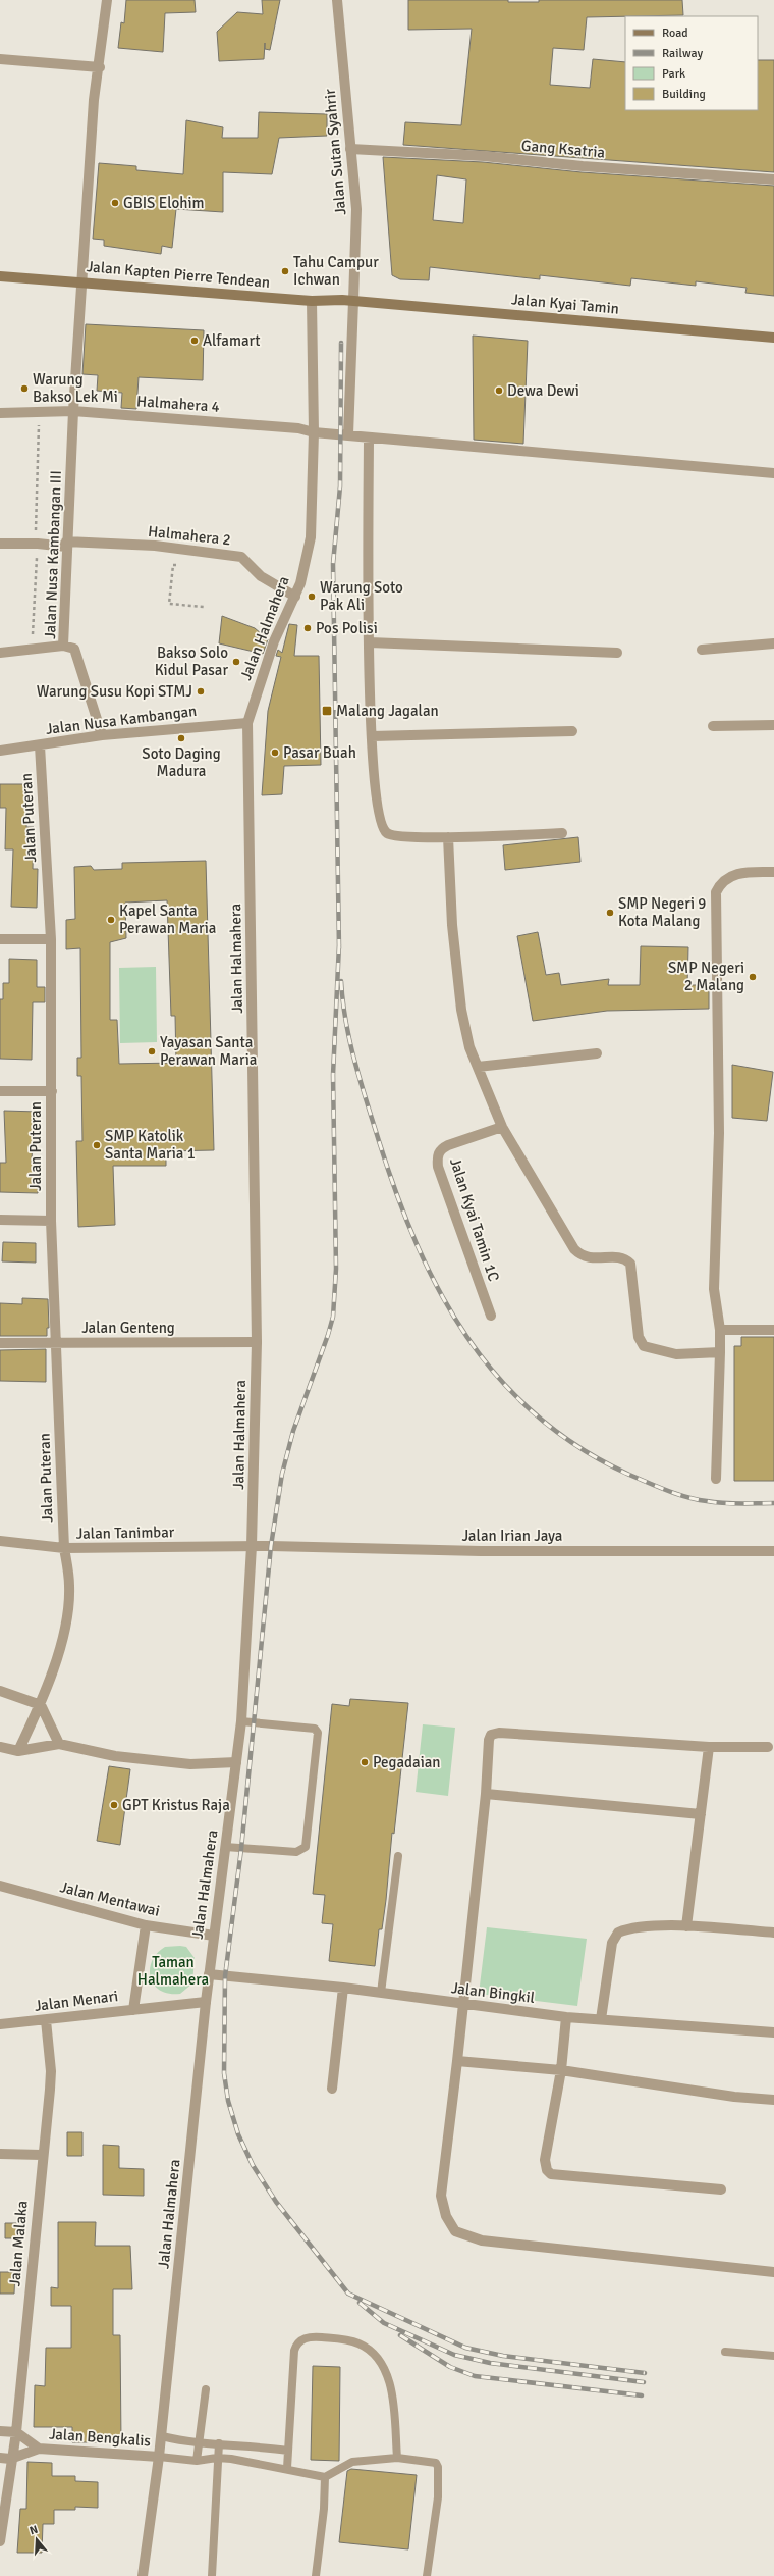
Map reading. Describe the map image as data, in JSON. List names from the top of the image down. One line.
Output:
{"streets":{"main road":["Jalan Kapten Pierre Tendean","Jalan Kyai Tamin"],"street":["Gang Ksatria","Jalan Sutan Syahrir","Halmahera 4","Halmahera 2","Jalan Nusa Kambangan III","Jalan Halmahera","Jalan Nusa Kambangan","Jalan Puteran","Jalan Kyai Tamin 1C","Jalan Genteng","Jalan Tanimbar","Jalan Irian Jaya","Jalan Mentawai","Jalan Bingkil","Jalan Menari","Jalan Malaka","Jalan Bengkalis"]},"crossings":[["Gang Ksatria","Jalan Sutan Syahrir"],["Jalan Sutan Syahrir","Jalan Kapten Pierre Tendean"],["Jalan Sutan Syahrir","Jalan Kyai Tamin"],["Jalan Sutan Syahrir","Halmahera 4"],["Jalan Kapten Pierre Tendean","Jalan Kyai Tamin"],["Jalan Kapten Pierre Tendean","Jalan Nusa Kambangan III"],["Jalan Kapten Pierre Tendean","Jalan Halmahera"],["Halmahera 4","Jalan Nusa Kambangan III"],["Halmahera 4","Jalan Halmahera"],["Halmahera 2","Jalan Nusa Kambangan III"],["Halmahera 2","Jalan Halmahera"],["Jalan Nusa Kambangan III","Jalan Nusa Kambangan"],["Jalan Halmahera","Jalan Nusa Kambangan"],["Jalan Halmahera","Jalan Genteng"],["Jalan Halmahera","Jalan Tanimbar"],["Jalan Halmahera","Jalan Irian Jaya"],["Jalan Halmahera","Jalan Mentawai"],["Jalan Halmahera","Jalan Bingkil"],["Jalan Halmahera","Jalan Menari"],["Jalan Halmahera","Jalan Bengkalis"],["Jalan Nusa Kambangan","Jalan Puteran"],["Jalan Puteran","Jalan Genteng"],["Jalan Puteran","Jalan Tanimbar"],["Jalan Tanimbar","Jalan Irian Jaya"],["Jalan Menari","Jalan Malaka"],["Jalan Malaka","Jalan Bengkalis"]],"parks":["Taman Halmahera"],"places":{"other":["GBIS Elohim","Tahu Campur Ichwan","Alfamart","Warung Bakso Lek Mi","Dewa Dewi","Warung Soto Pak Ali","Pos Polisi","Bakso Solo Kidul Pasar","Warung Susu Kopi STMJ","Soto Daging Madura","Pasar Buah","SMP Negeri 9 Kota Malang","Kapel Santa Perawan Maria","SMP Negeri 2 Malang","Yayasan Santa Perawan Maria","SMP Katolik Santa Maria 1","Pegadaian","GPT Kristus Raja"],"transit":["Malang Jagalan"]},"legend":["Road","Railway","Park","Building"],"north":"top"}
